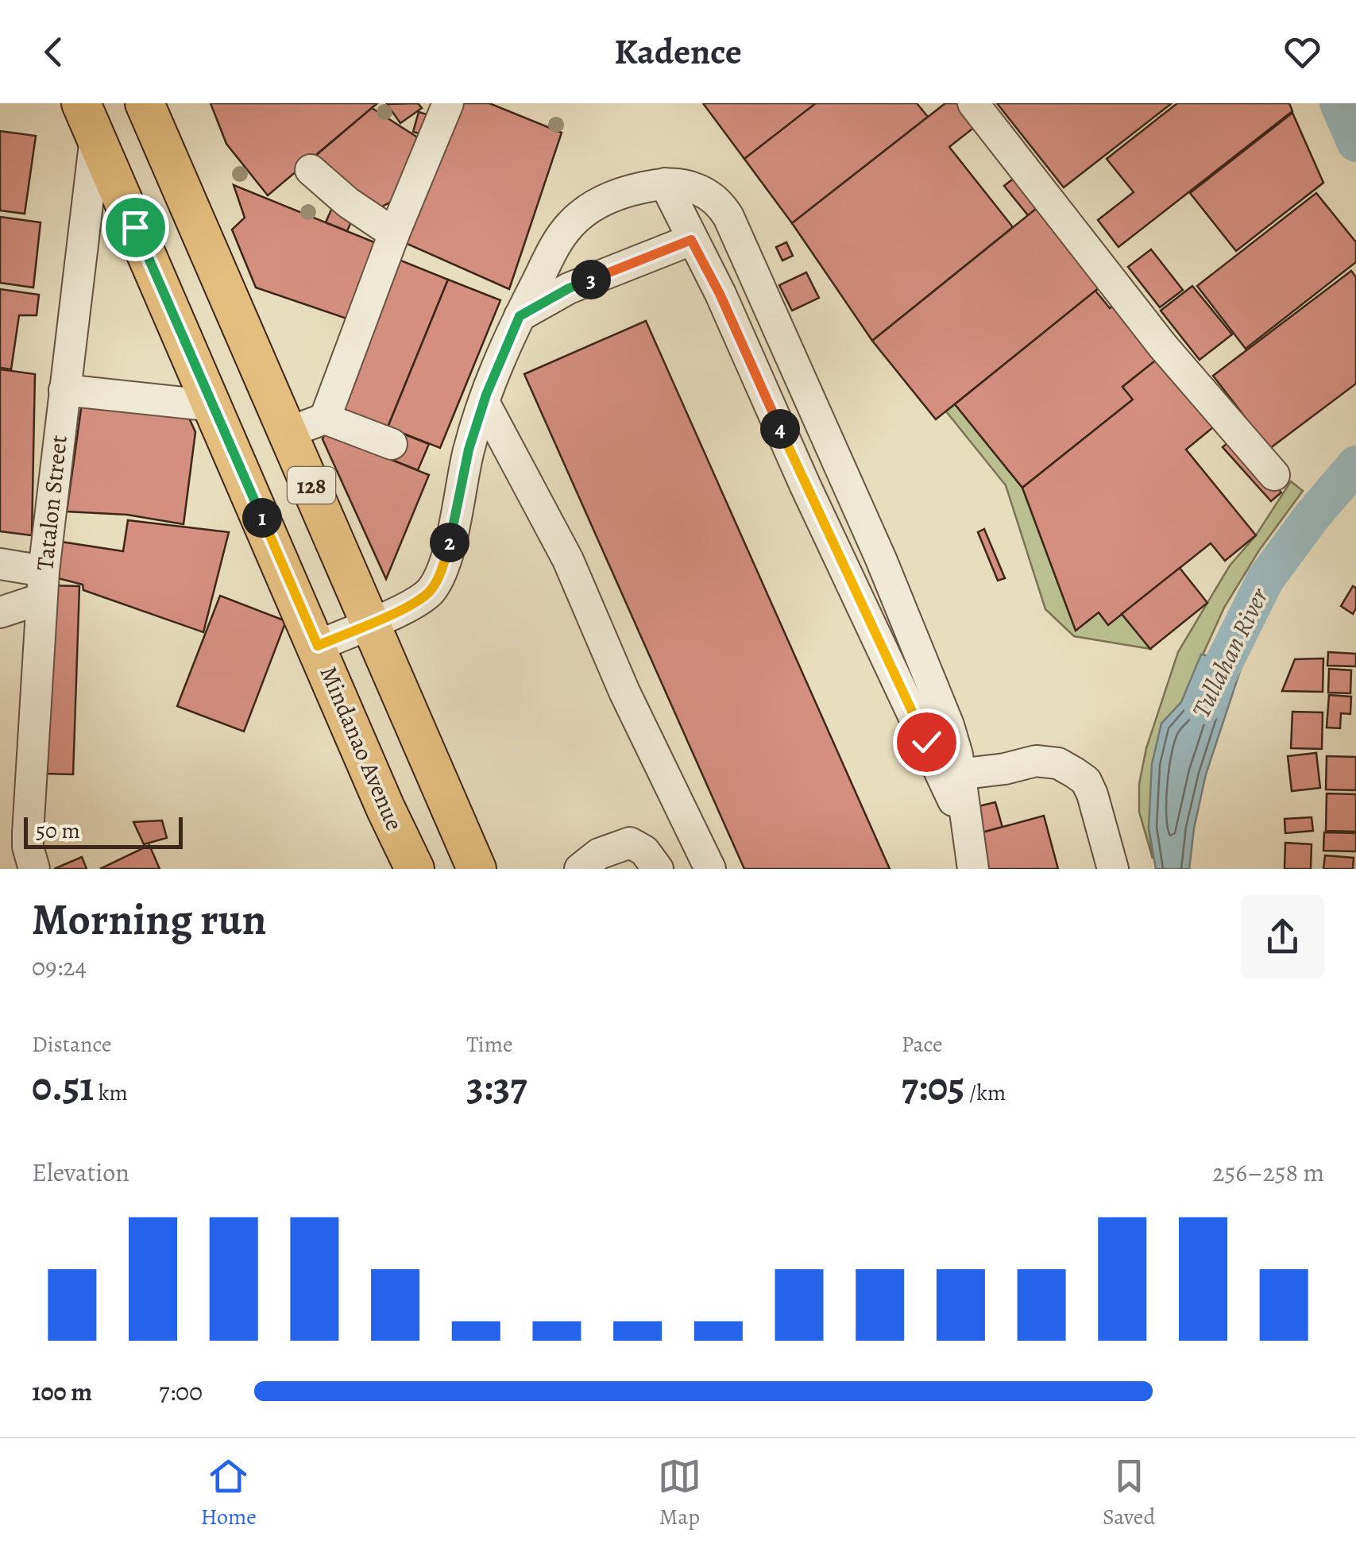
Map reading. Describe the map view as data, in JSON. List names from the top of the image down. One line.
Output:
{"streets":{"main road":["128","Mindanao Avenue"],"street":["Tatalon Street"]},"crossings":[["Tatalon Street","Mindanao Avenue"]],"water":["Tullahan River"],"scale_bar":"50 m","page":{"header":"Kadence","pins":["3","4","1","2"],"scale":"50 m","heading":["Morning run","09:24"],"stats":[["Distance","0.51 km"],["Time","3:37"],["Pace","7:05 /km"]],"chart":["Elevation","256–258 m"],"list":[{"name":"100 m","note":"7:00"}],"tabs":["Home","Map","Saved"]}}
